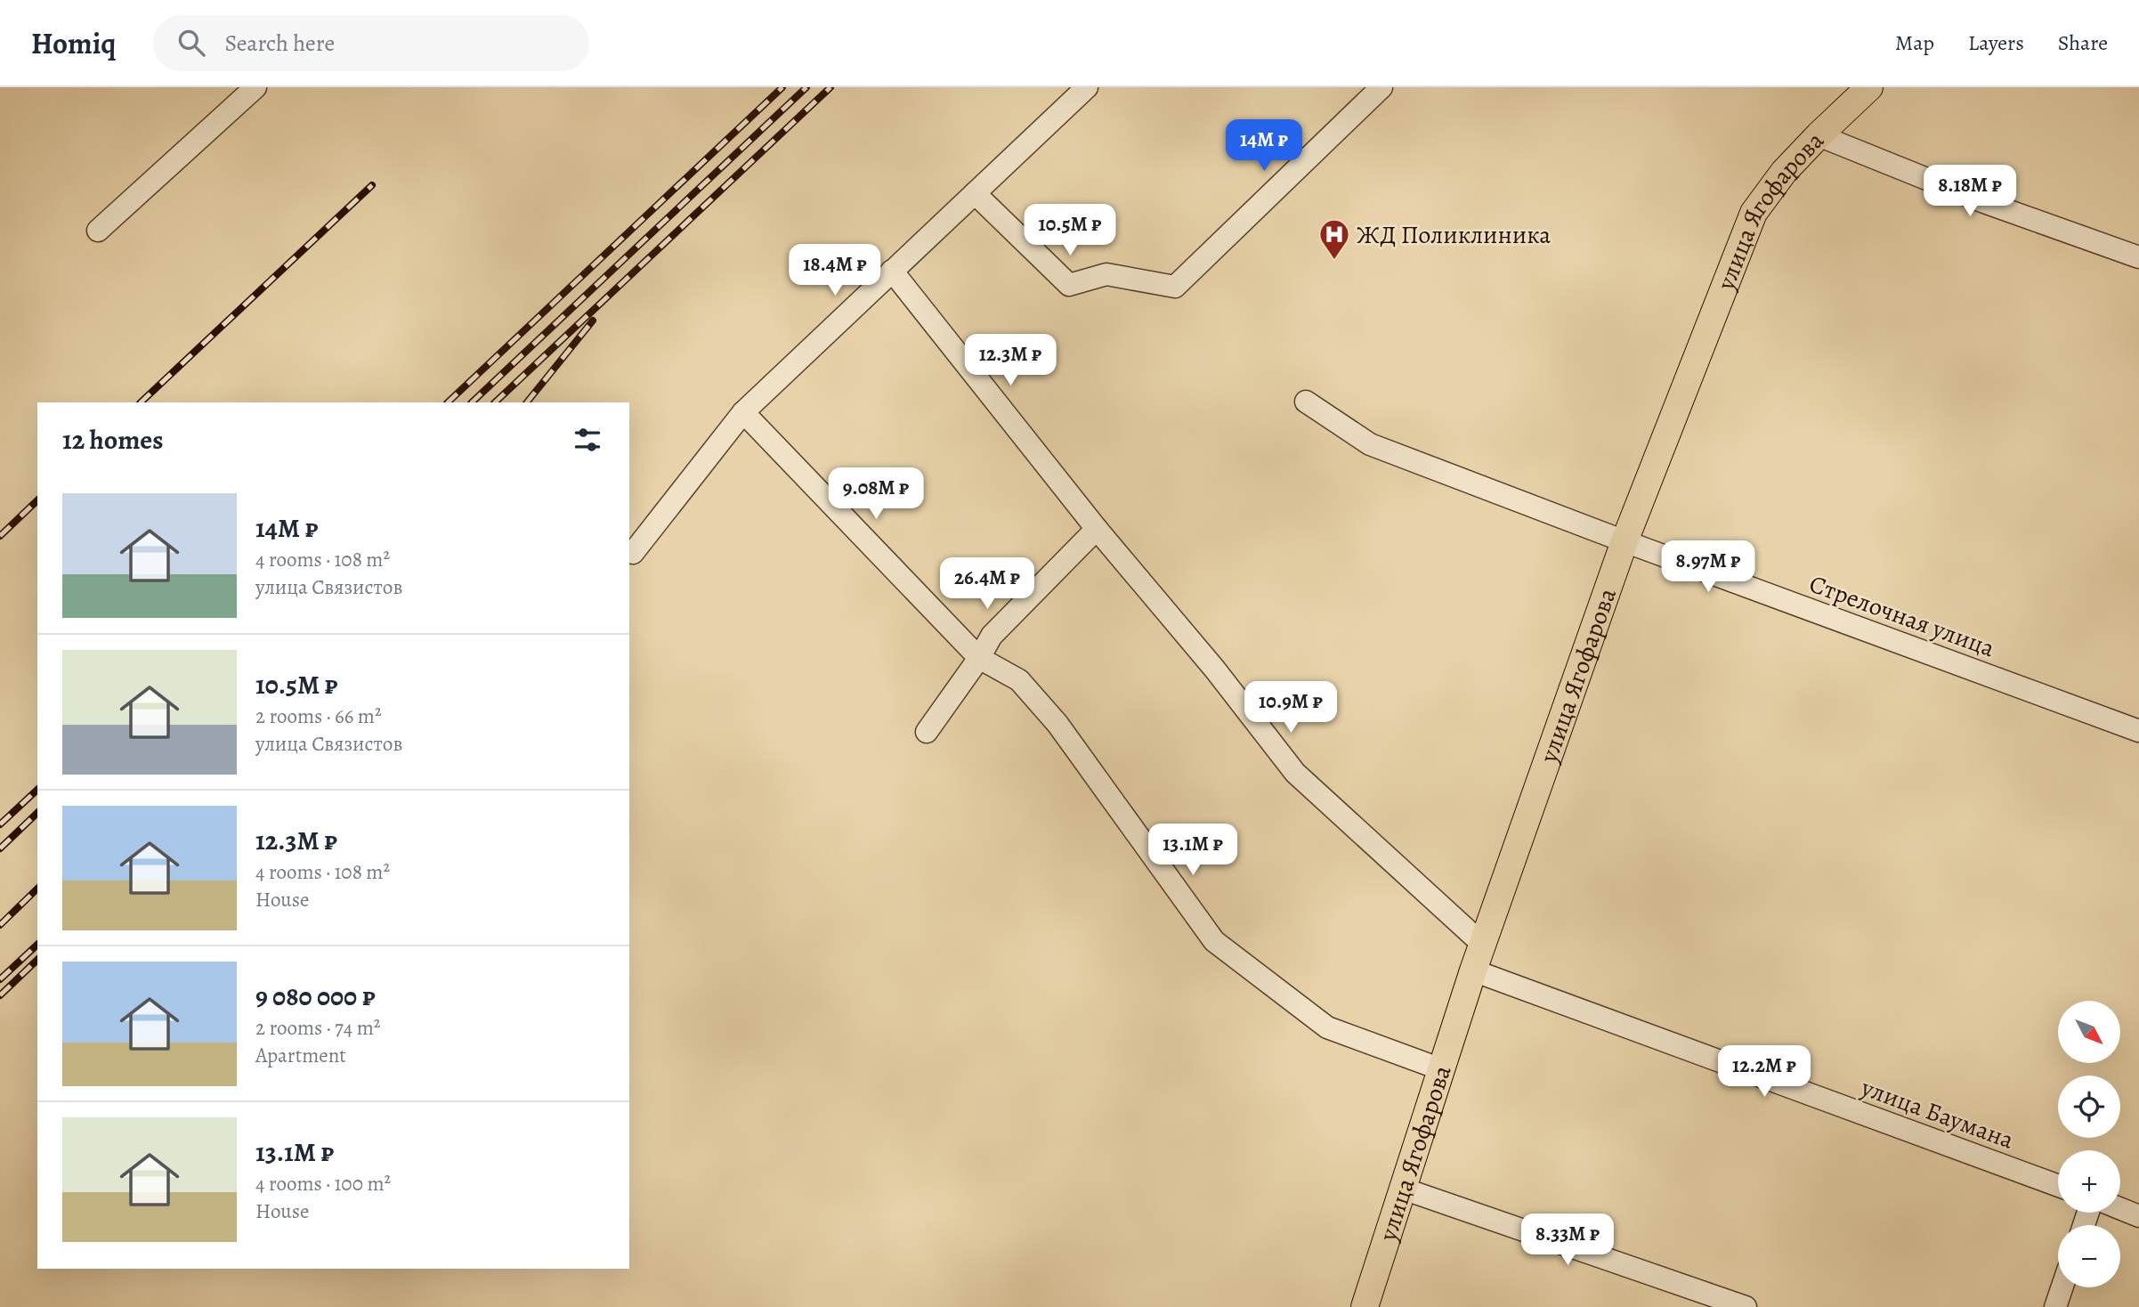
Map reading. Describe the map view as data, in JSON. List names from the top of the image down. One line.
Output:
{"streets":{"main road":["улица Ягофарова"],"street":["Стрелочная улица","улица Баумана"]},"crossings":[["улица Ягофарова","Стрелочная улица"],["улица Ягофарова","улица Баумана"]],"places":{"hospital":["ЖД Поликлиника"]},"north":"bottom right","page":{"header":"Homiq","search":"Search here","nav":["Map","Layers","Share"],"price":["14M ₽","8.18M ₽","10.5M ₽","18.4M ₽","12.3M ₽","9.08M ₽","8.97M ₽","26.4M ₽","10.9M ₽","13.1M ₽","12.2M ₽","8.33M ₽"],"heading":"12 homes","list":[{"name":"14M ₽","note":"4 rooms · 108 m² · улица Связистов"},{"name":"10.5M ₽","note":"2 rooms · 66 m² · улица Связистов"},{"name":"12.3M ₽","note":"4 rooms · 108 m² · House"},{"name":"9 080 000 ₽","note":"2 rooms · 74 m² · Apartment"},{"name":"13.1M ₽","note":"4 rooms · 100 m² · House"}],"map_buttons":["+","−"]}}
